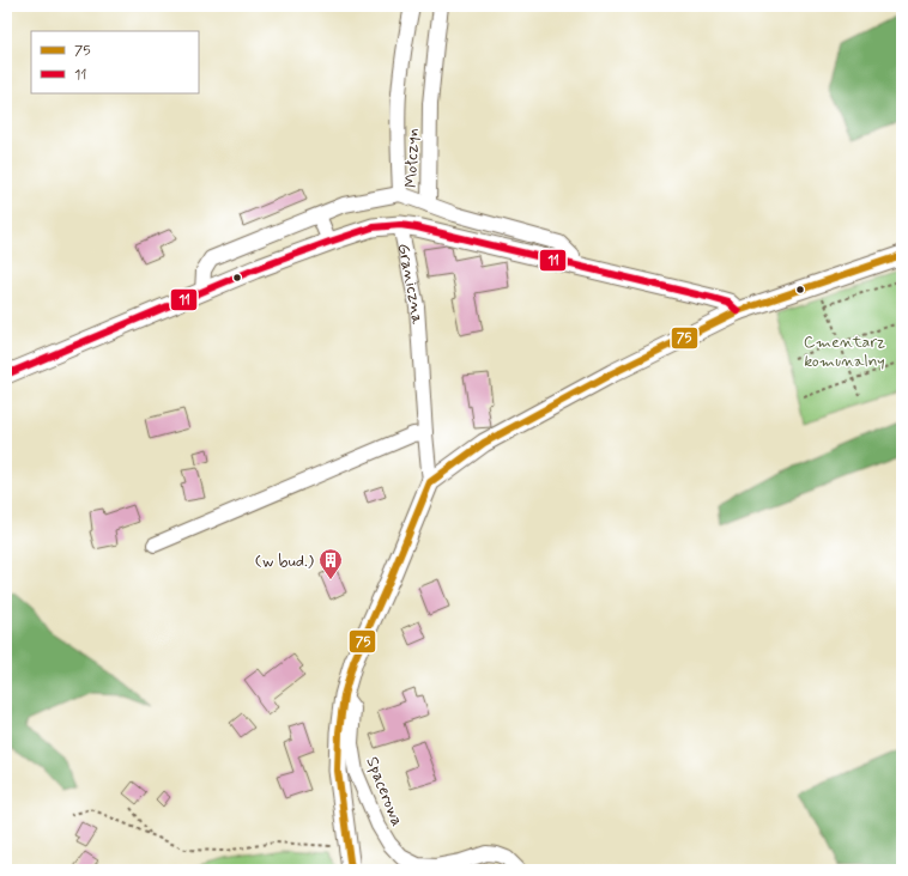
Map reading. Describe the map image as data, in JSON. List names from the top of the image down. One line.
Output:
{"streets":{"street":["Mołczyn","Graniczna","Spacerowa"]},"crossings":[["Mołczyn","Graniczna"]],"parks":["Cmentarz komunalny"],"places":{"building":["(w bud.)"]},"lines":["transit line 11","transit line 75"],"legend":["75","11"]}
